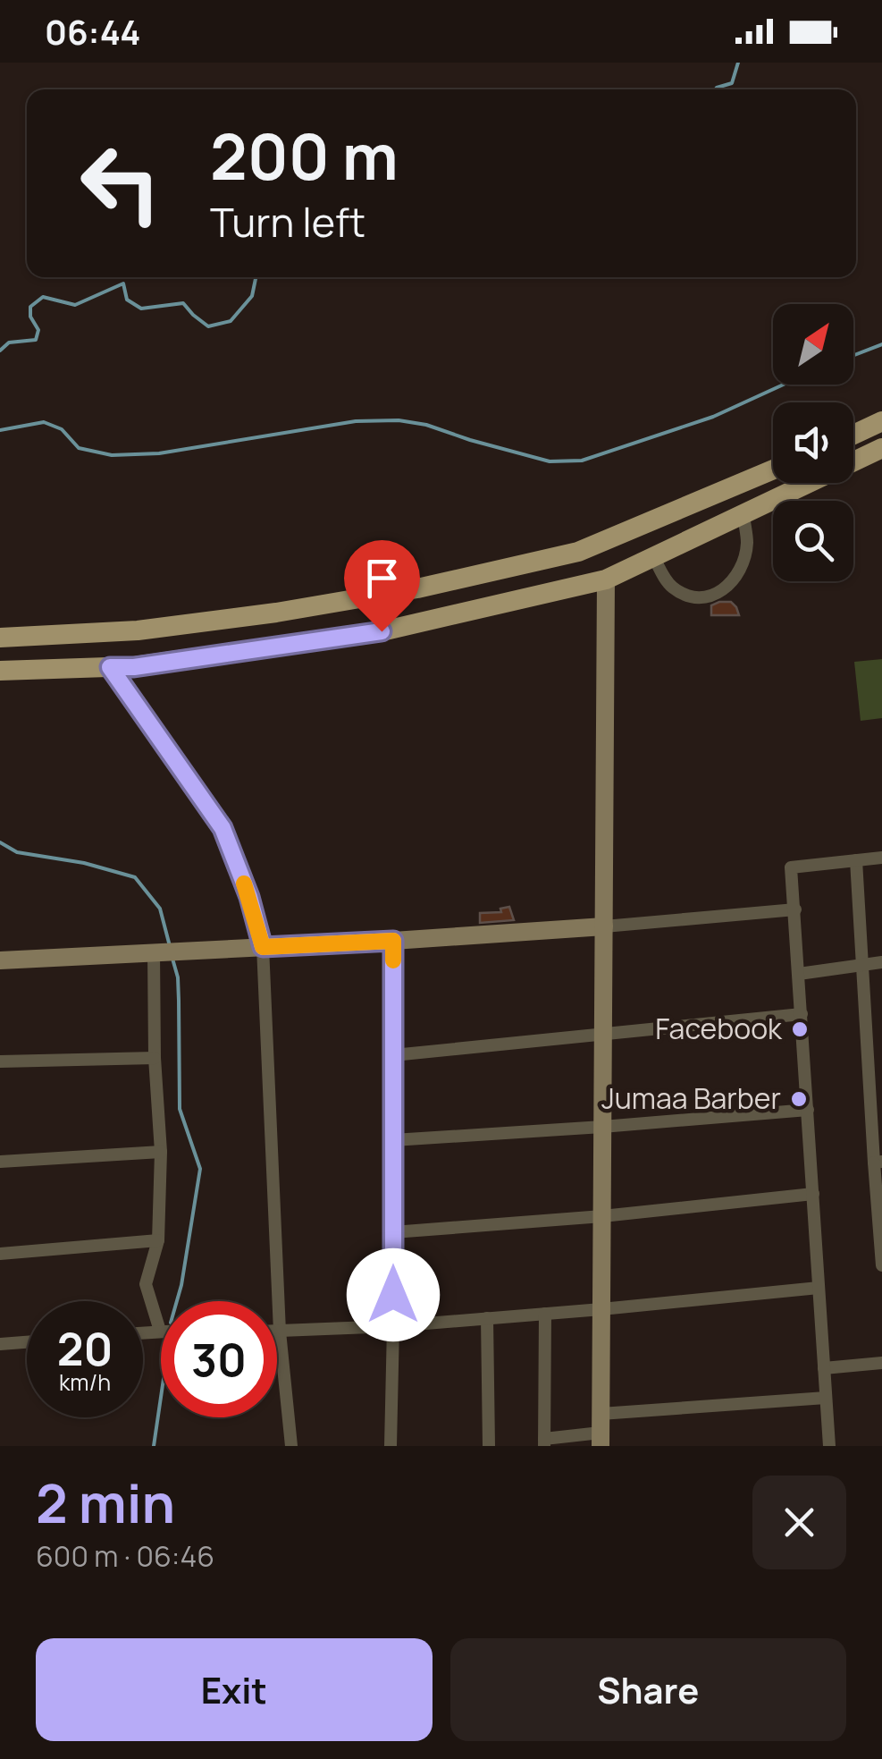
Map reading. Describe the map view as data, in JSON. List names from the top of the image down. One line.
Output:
{"places":["Facebook","Jumaa Barber"],"north":"top right","page":{"status":"06:44","turn":["200 m","Turn left"],"speed":"20 km/h","limit":"30","heading":["2 min","600 m · 06:46"],"buttons":["Exit","Share"]}}
